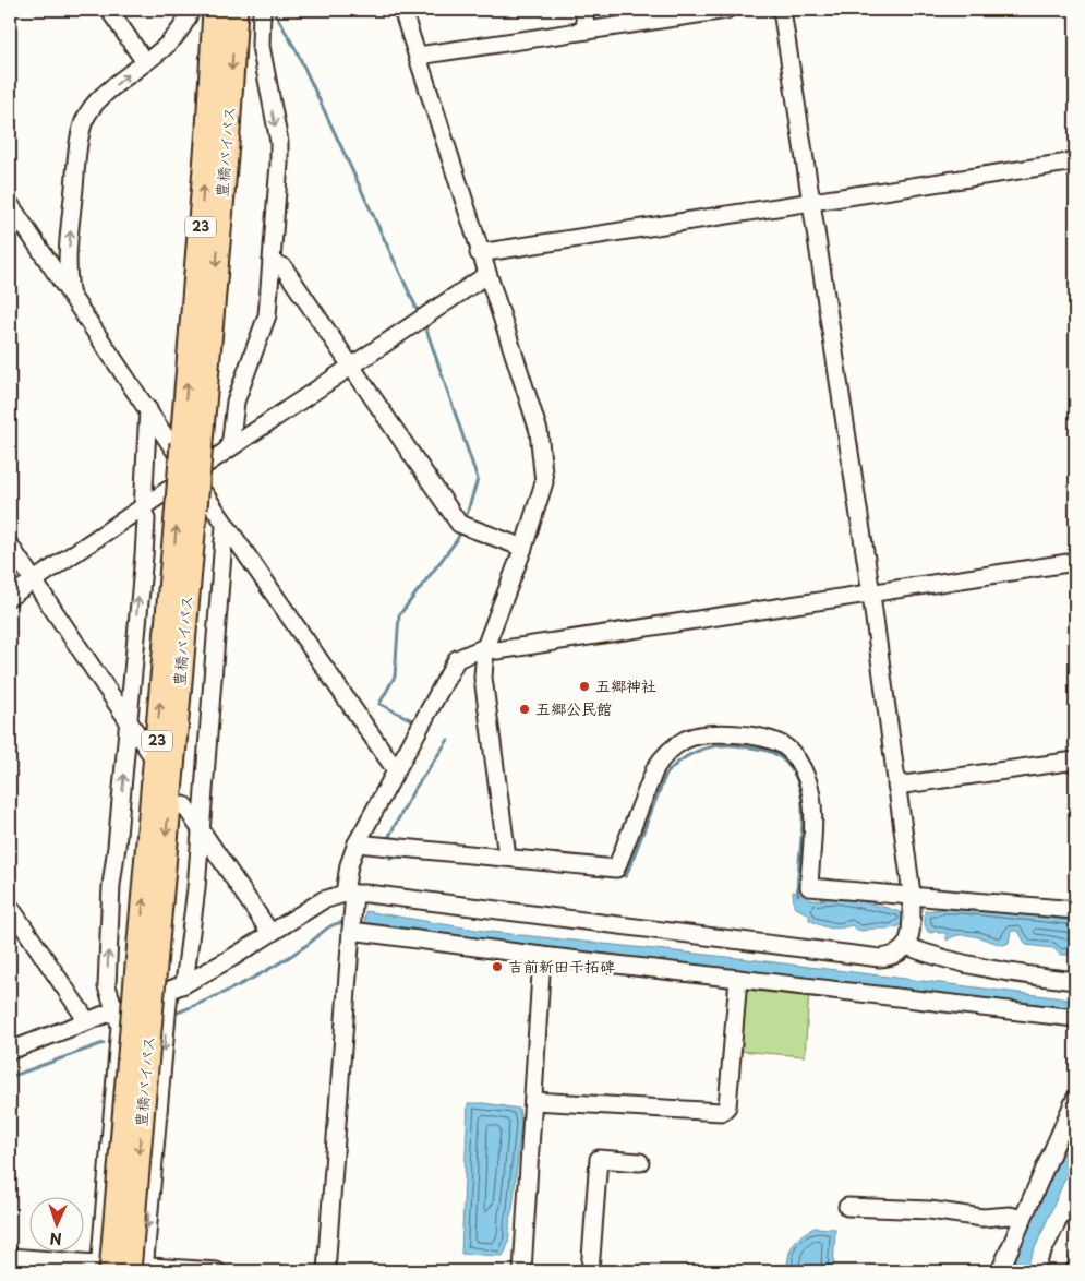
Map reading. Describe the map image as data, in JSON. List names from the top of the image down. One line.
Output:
{"streets":{"highway":["豊橋バイパス","23"]},"places":["五郷神社","五郷公民館","吉前新田干拓碑"],"north":"bottom"}
